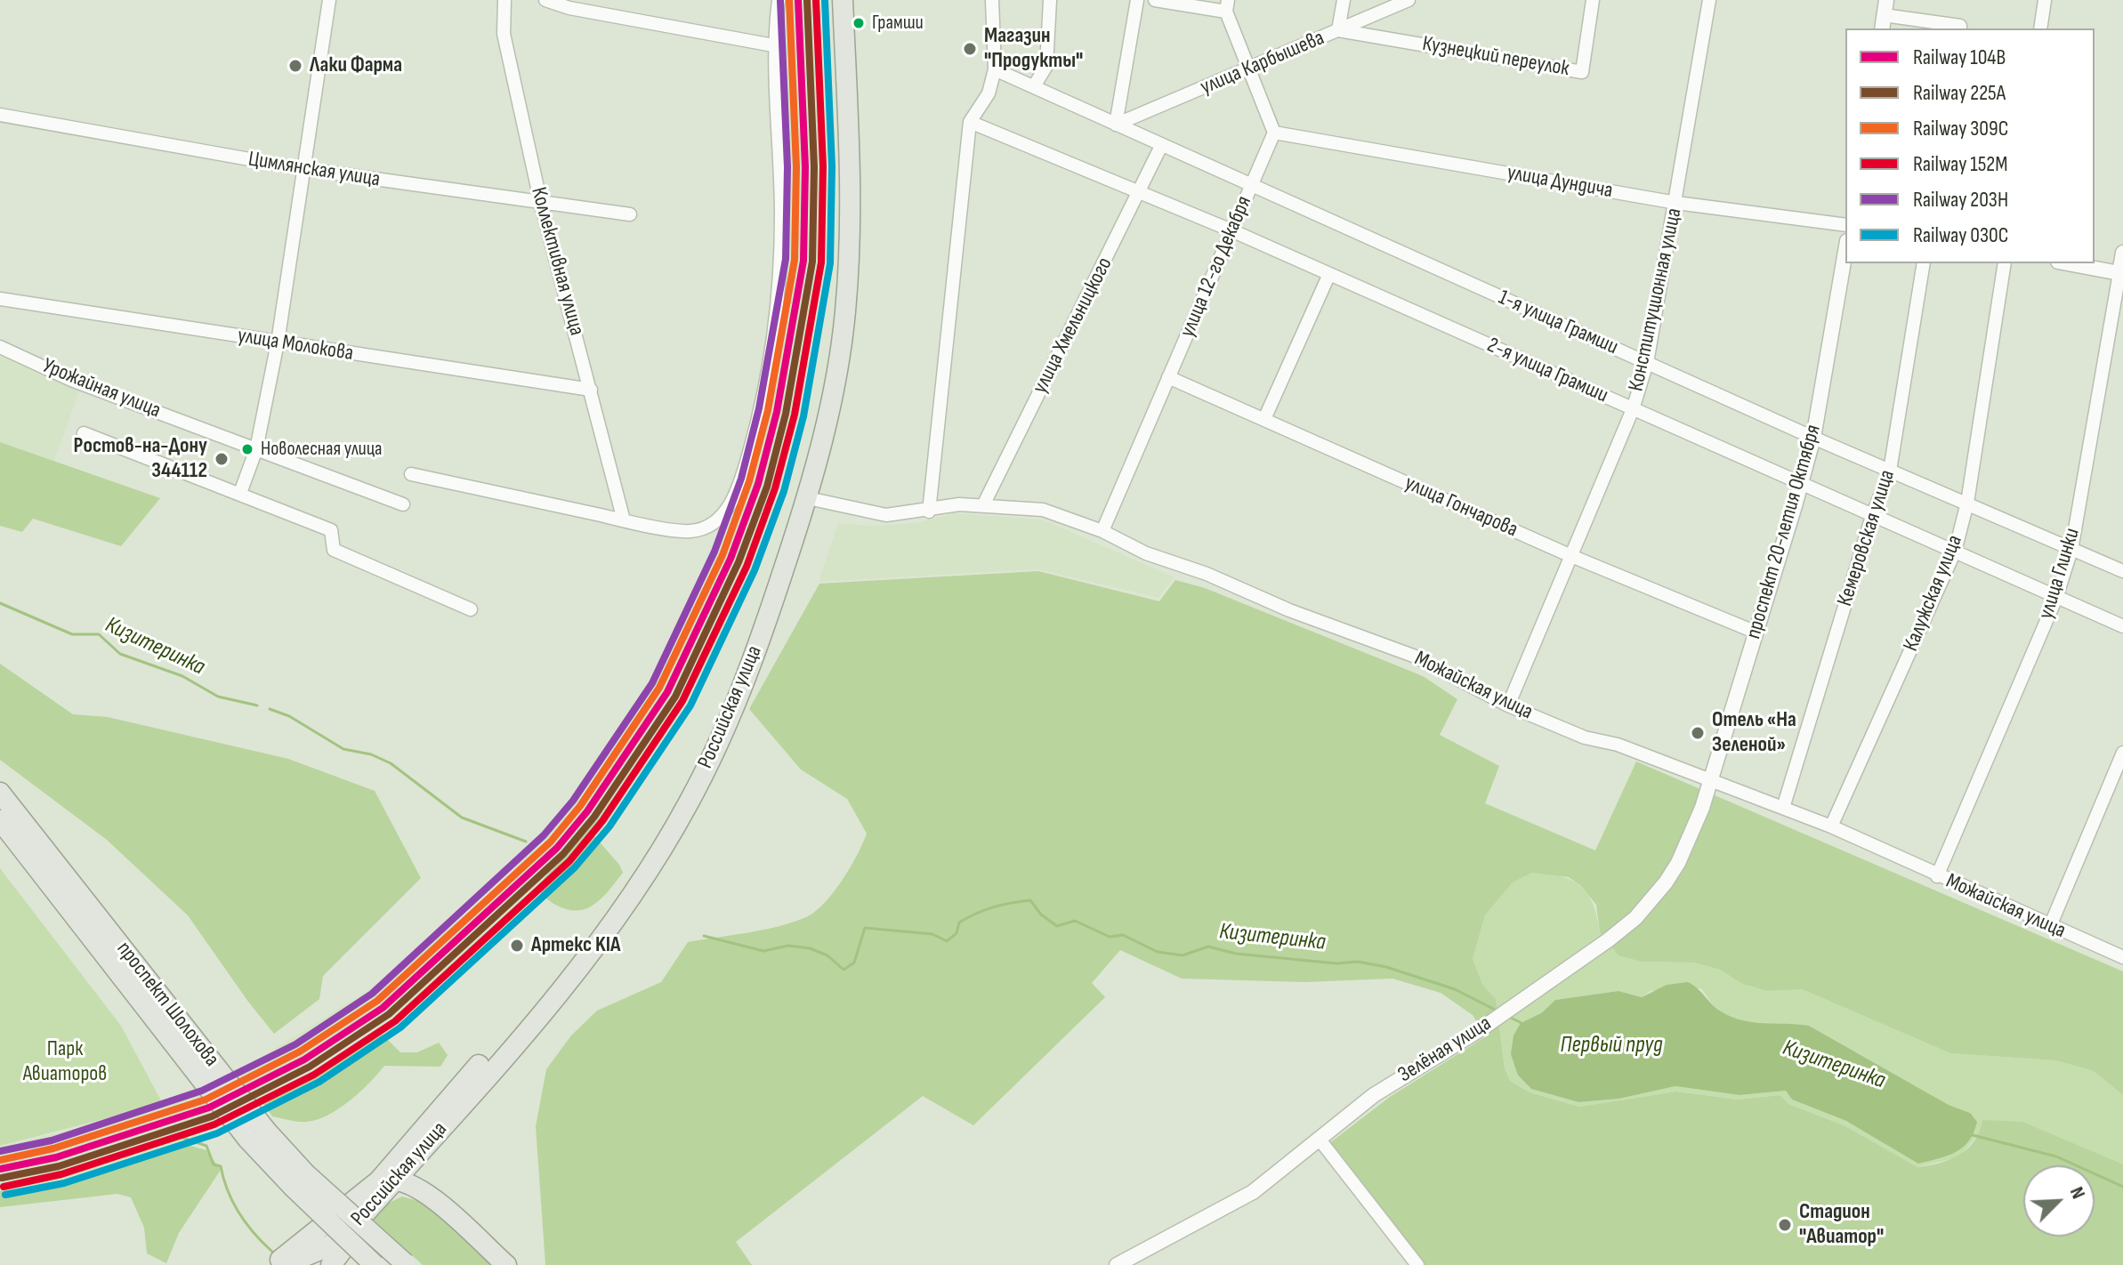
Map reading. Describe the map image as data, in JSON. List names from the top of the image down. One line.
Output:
{"streets":{"main road":["Российская улица","проспект Шолохова"],"street":["Кузнецкий переулок","улица Карбышева","Цимлянская улица","улица Дундича","Коллективная улица","улица 12-го Декабря","Конституционная улица","1-я улица Грамши","улица Хмельницкого","улица Молокова","2-я улица Грамши","Урожайная улица","улица Гончарова","проспект 20-летия Октября","Кемеровская улица","улица Глинки","Калужская улица","Можайская улица","Зелёная улица"]},"crossings":[["Кузнецкий переулок","улица Карбышева"],["улица Карбышева","1-я улица Грамши"],["Цимлянская улица","Коллективная улица"],["улица Дундича","улица 12-го Декабря"],["улица Дундича","Конституционная улица"],["Коллективная улица","улица Молокова"],["улица 12-го Декабря","1-я улица Грамши"],["улица 12-го Декабря","2-я улица Грамши"],["улица 12-го Декабря","улица Гончарова"],["улица 12-го Декабря","Можайская улица"],["Конституционная улица","1-я улица Грамши"],["Конституционная улица","2-я улица Грамши"],["Конституционная улица","улица Гончарова"],["Конституционная улица","Можайская улица"],["1-я улица Грамши","улица Хмельницкого"],["1-я улица Грамши","проспект 20-летия Октября"],["1-я улица Грамши","Кемеровская улица"],["1-я улица Грамши","улица Глинки"],["1-я улица Грамши","Калужская улица"],["улица Хмельницкого","2-я улица Грамши"],["улица Хмельницкого","Можайская улица"],["2-я улица Грамши","проспект 20-летия Октября"],["2-я улица Грамши","Кемеровская улица"],["2-я улица Грамши","улица Глинки"],["2-я улица Грамши","Калужская улица"],["улица Гончарова","проспект 20-летия Октября"],["проспект 20-летия Октября","Можайская улица"],["проспект 20-летия Октября","Зелёная улица"],["Кемеровская улица","Можайская улица"],["улица Глинки","Можайская улица"],["Калужская улица","Можайская улица"],["Можайская улица","Российская улица"],["Можайская улица","Зелёная улица"]],"water":["Кизитеринка","Первый пруд"],"parks":["Парк Авиаторов"],"places":["Грамши","Магазин \"Продукты\"","Лаки Фарма","Новолесная улица","Ростов-на-Дону 344112","Отель «На Зеленой»","Артекс KIA","Стадион \"Авиатор\""],"lines":["rail line 104В","rail line 225А","rail line 309С","rail line 152М","rail line 030C","rail line 203Н"],"legend":["Railway 104В","Railway 225А","Railway 309С","Railway 152М","Railway 203Н","Railway 030C"],"north":"top right"}
